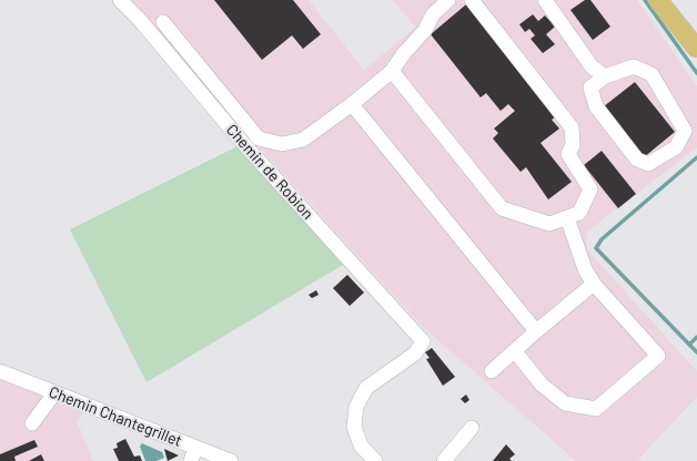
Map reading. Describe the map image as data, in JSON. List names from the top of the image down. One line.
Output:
{"streets":{"street":["Chemin de Robion","Chemin Chantegrillet"]}}
